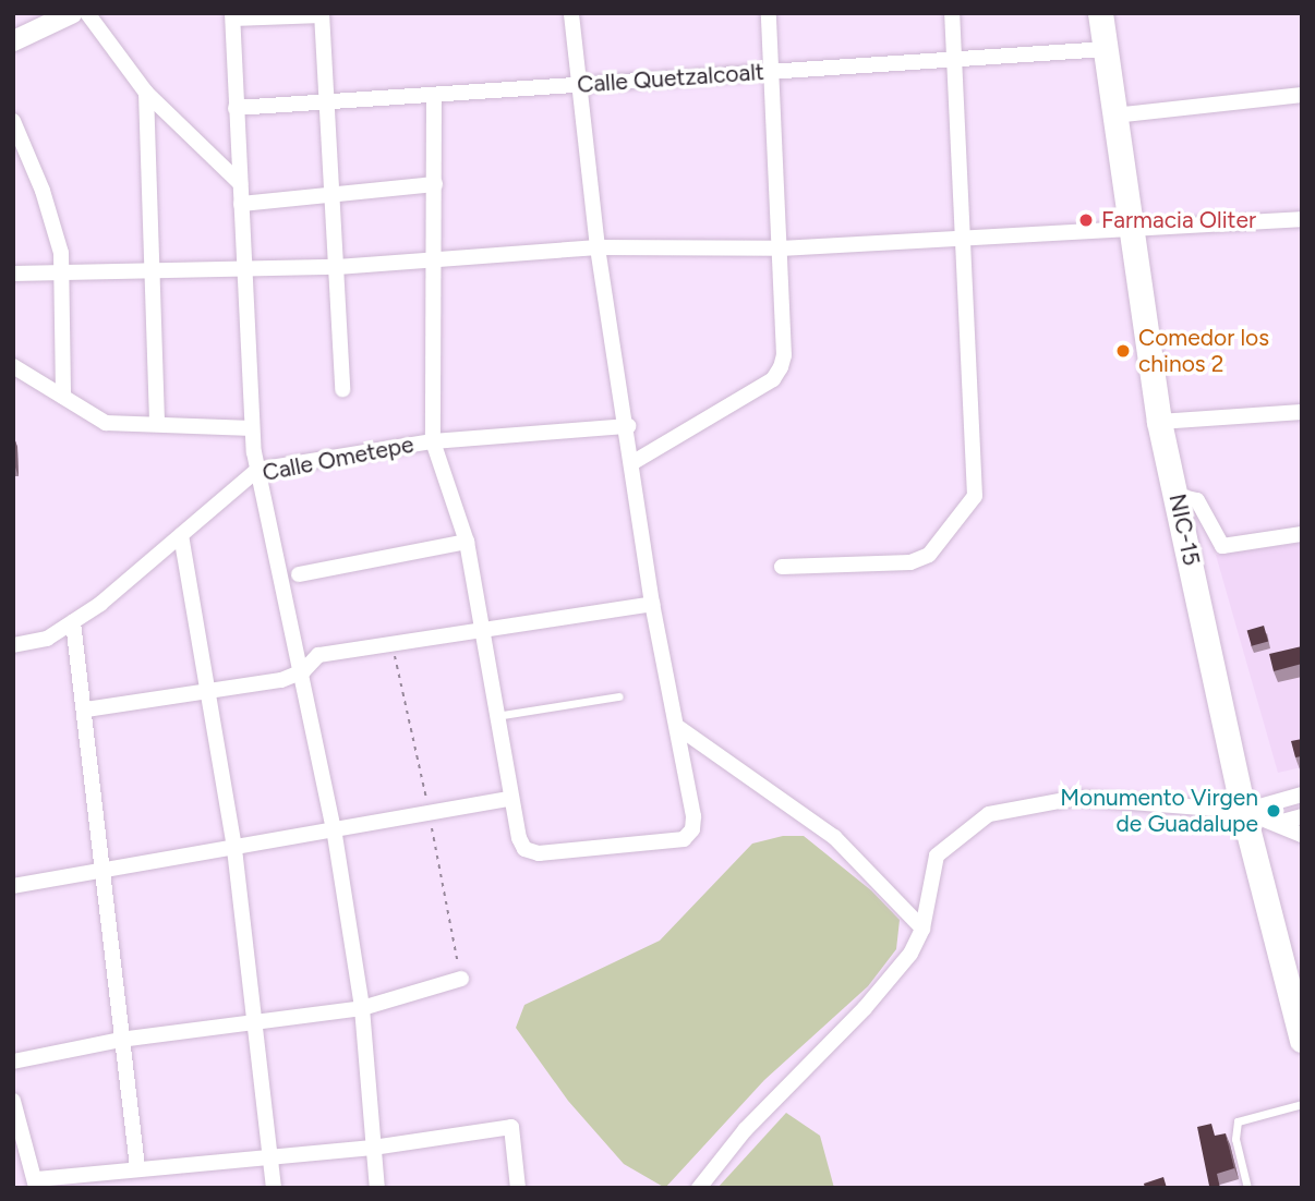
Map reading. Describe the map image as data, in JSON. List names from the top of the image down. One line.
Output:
{"streets":{"highway":["NIC-15"],"street":["Calle Quetzalcoalt","Calle Ometepe"]},"crossings":[["Calle Quetzalcoalt","NIC-15"]],"places":["Farmacia Oliter","Comedor los chinos 2","Monumento Virgen de Guadalupe"]}
